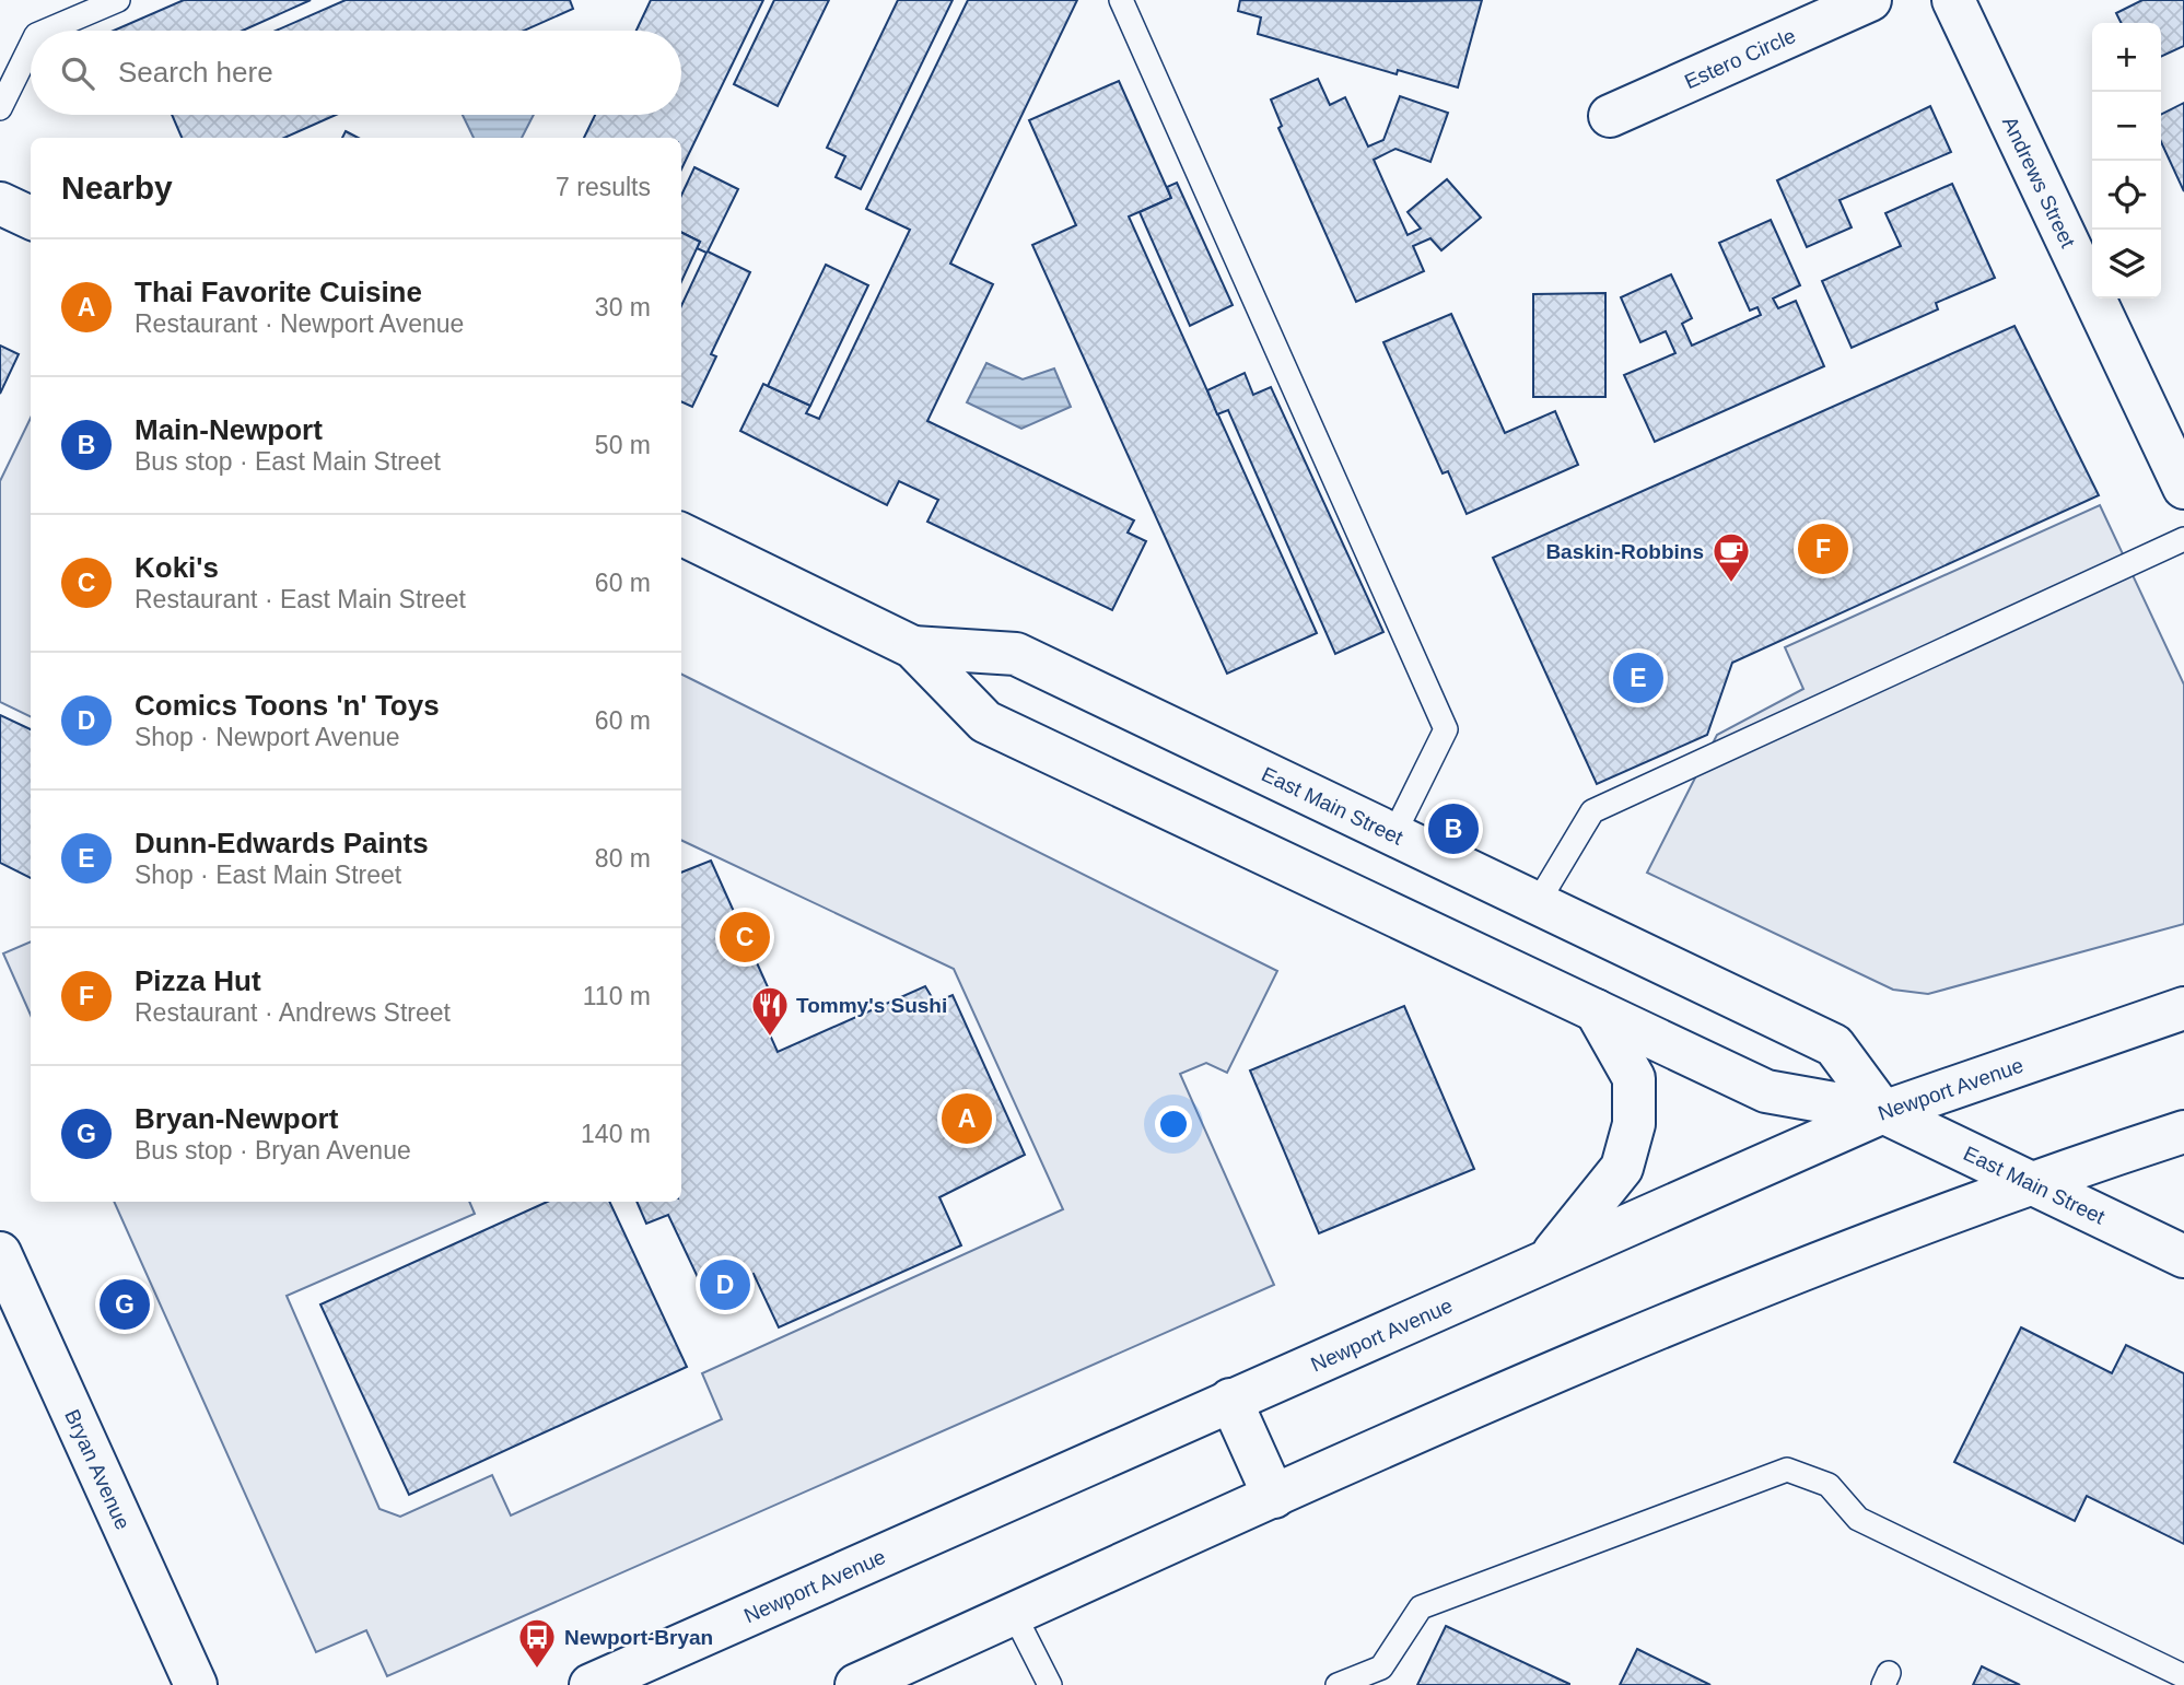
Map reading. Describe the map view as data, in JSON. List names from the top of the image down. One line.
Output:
{"streets":{"main road":["Estero Circle","Andrews Street","East Main Street","Newport Avenue","Bryan Avenue"]},"crossings":[["East Main Street","Newport Avenue"]],"places":{"cafe":["Baskin-Robbins"],"restaurant":["Tommy's Sushi"],"bus stop":["Newport-Bryan"]},"page":{"map_buttons":["+","−"],"search":"Search here","heading":["Nearby","7 results"],"list":[{"mark":"A","name":"Thai Favorite Cuisine","note":"Restaurant · Newport Avenue","value":"30 m"},{"mark":"B","name":"Main-Newport","note":"Bus stop · East Main Street","value":"50 m"},{"mark":"C","name":"Koki's","note":"Restaurant · East Main Street","value":"60 m"},{"mark":"D","name":"Comics Toons 'n' Toys","note":"Shop · Newport Avenue","value":"60 m"},{"mark":"E","name":"Dunn-Edwards Paints","note":"Shop · East Main Street","value":"80 m"},{"mark":"F","name":"Pizza Hut","note":"Restaurant · Andrews Street","value":"110 m"},{"mark":"G","name":"Bryan-Newport","note":"Bus stop · Bryan Avenue","value":"140 m"}],"pins":["F","E","B","C","A","D","G"]}}
